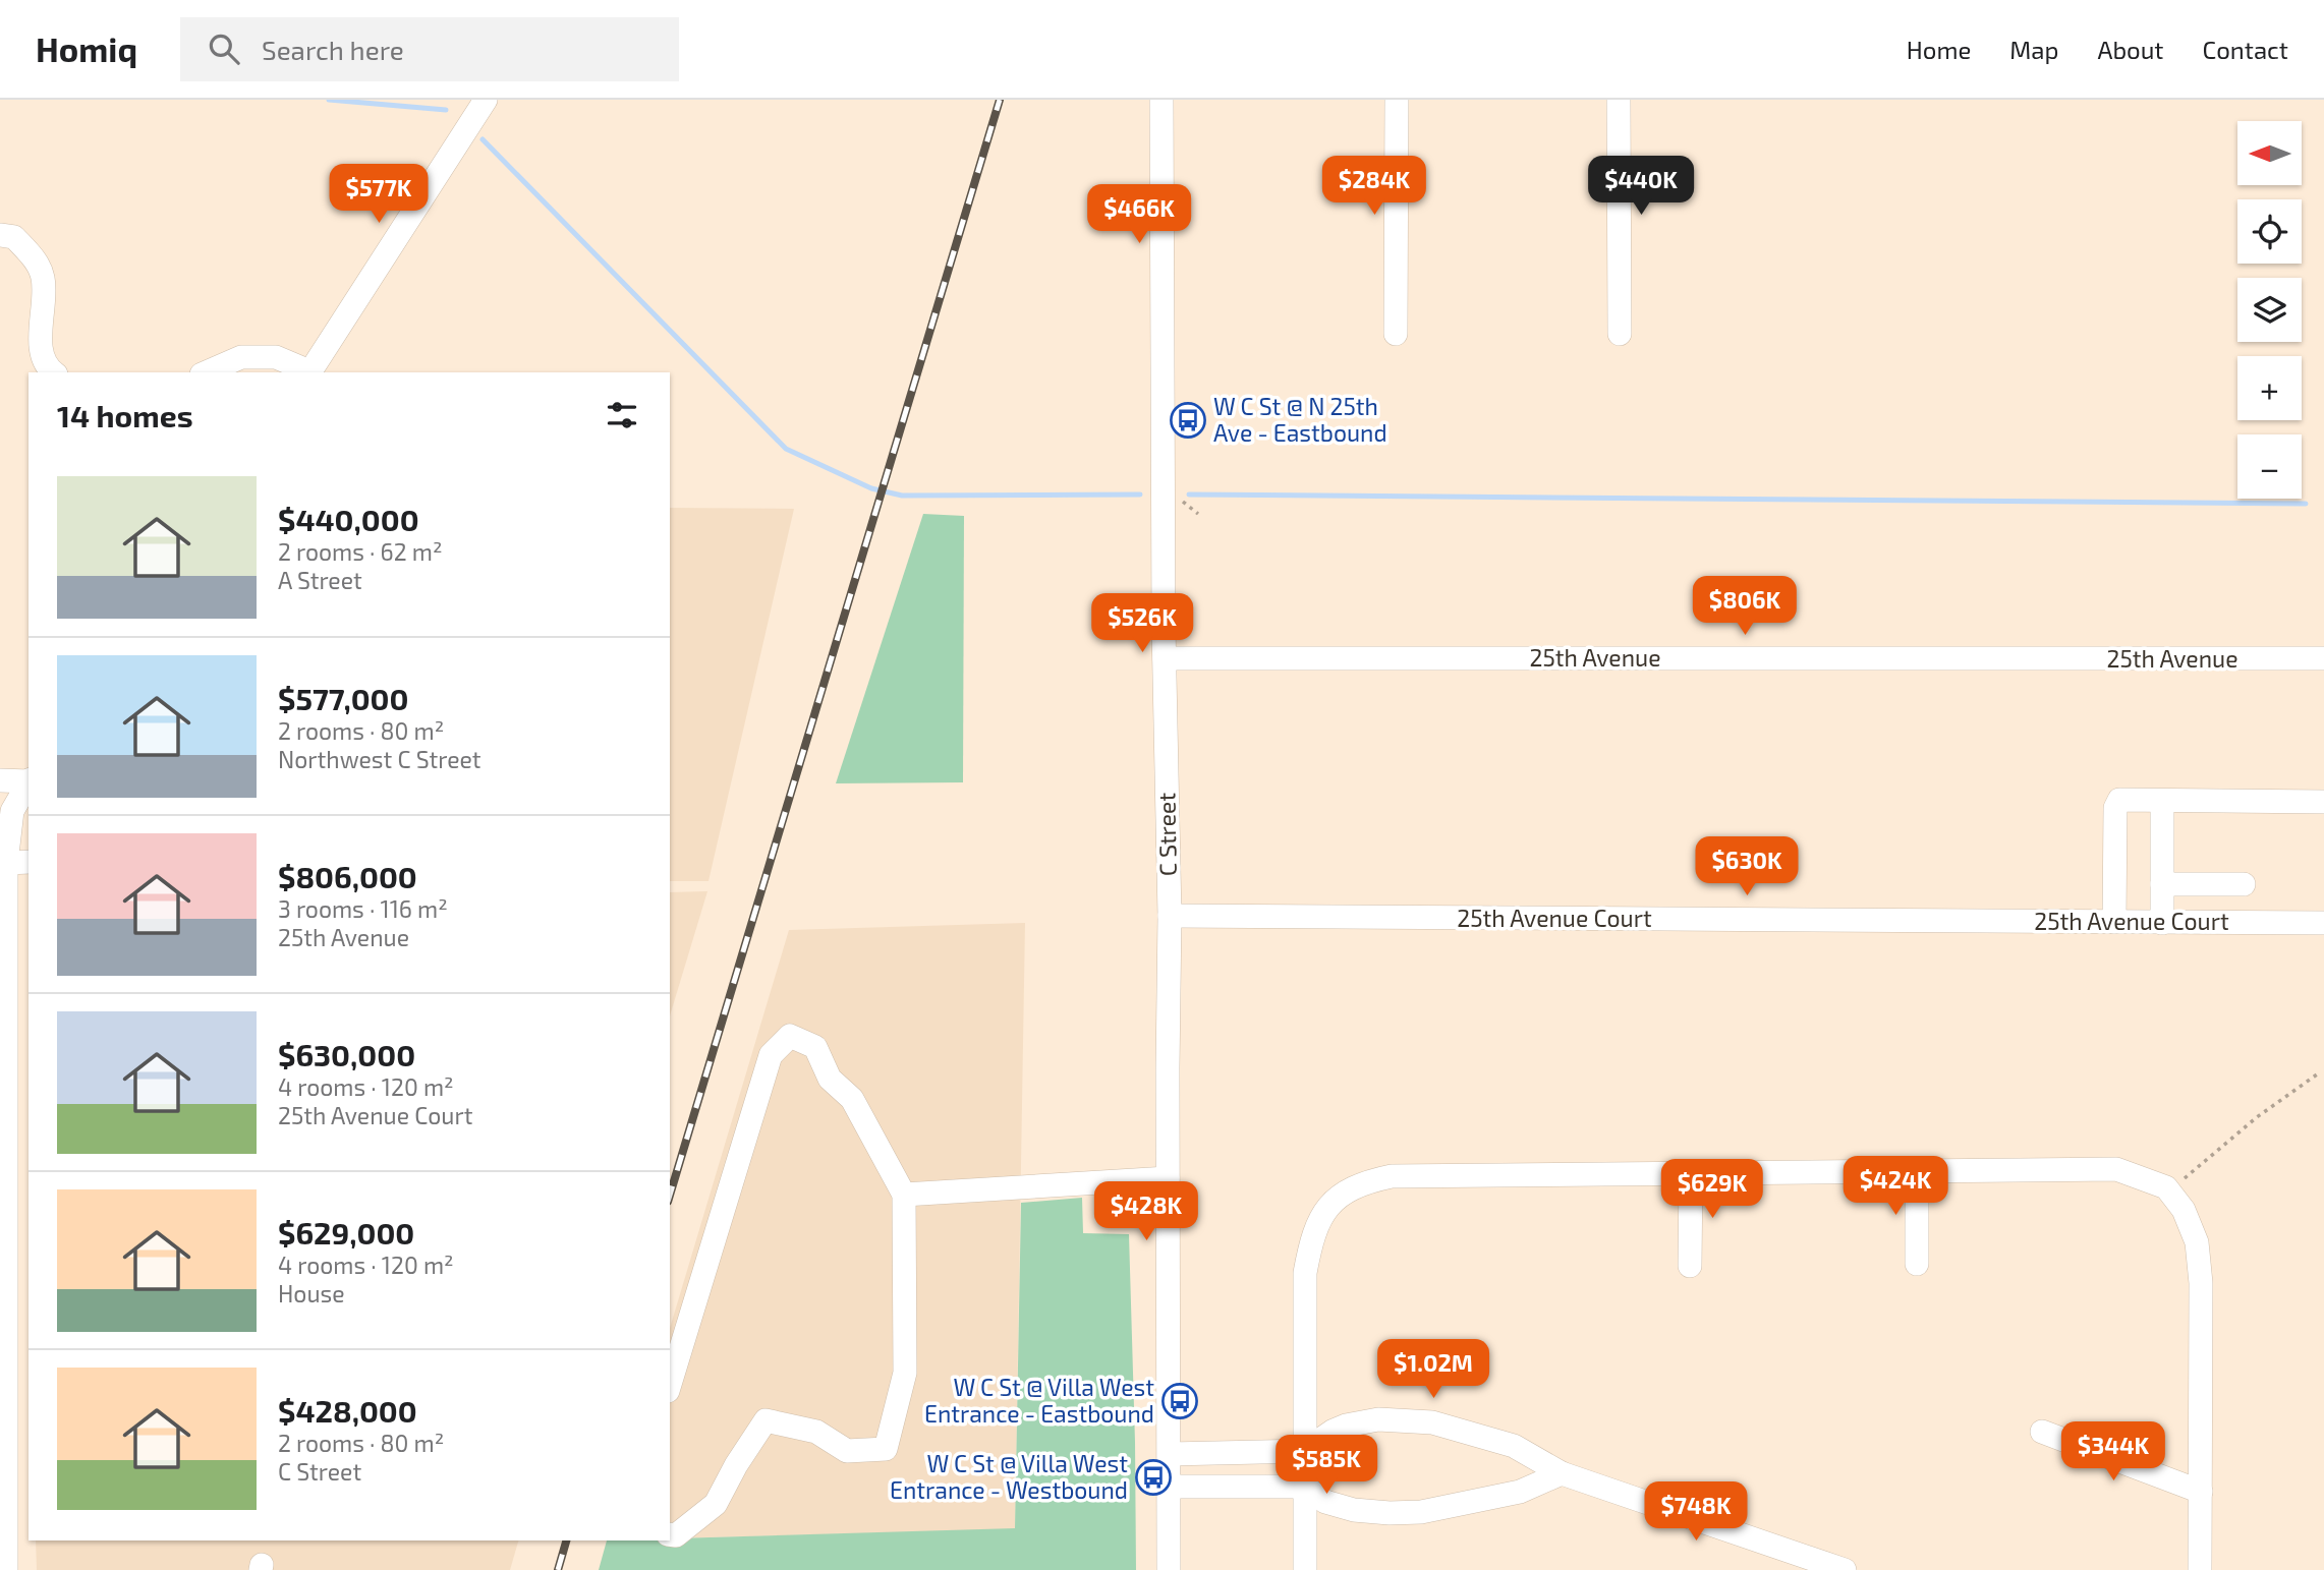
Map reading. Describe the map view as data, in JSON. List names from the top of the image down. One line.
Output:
{"streets":{"street":["25th Avenue","C Street","25th Avenue Court"]},"crossings":[["25th Avenue","C Street"],["C Street","25th Avenue Court"]],"places":{"bus stop":["W C St @ N 25th Ave - Eastbound","W C St @ Villa West Entrance - Eastbound","W C St @ Villa West Entrance - Westbound"]},"north":"left","page":{"header":"Homiq","search":"Search here","nav":["Home","Map","About","Contact"],"map_buttons":["+","−"],"price":["$284K","$440K","$577K","$466K","$806K","$526K","$630K","$424K","$629K","$428K","$1.02M","$344K","$585K","$748K"],"heading":"14 homes","list":[{"name":"$440,000","note":"2 rooms · 62 m² · A Street"},{"name":"$577,000","note":"2 rooms · 80 m² · Northwest C Street"},{"name":"$806,000","note":"3 rooms · 116 m² · 25th Avenue"},{"name":"$630,000","note":"4 rooms · 120 m² · 25th Avenue Court"},{"name":"$629,000","note":"4 rooms · 120 m² · House"},{"name":"$428,000","note":"2 rooms · 80 m² · C Street"}]}}
